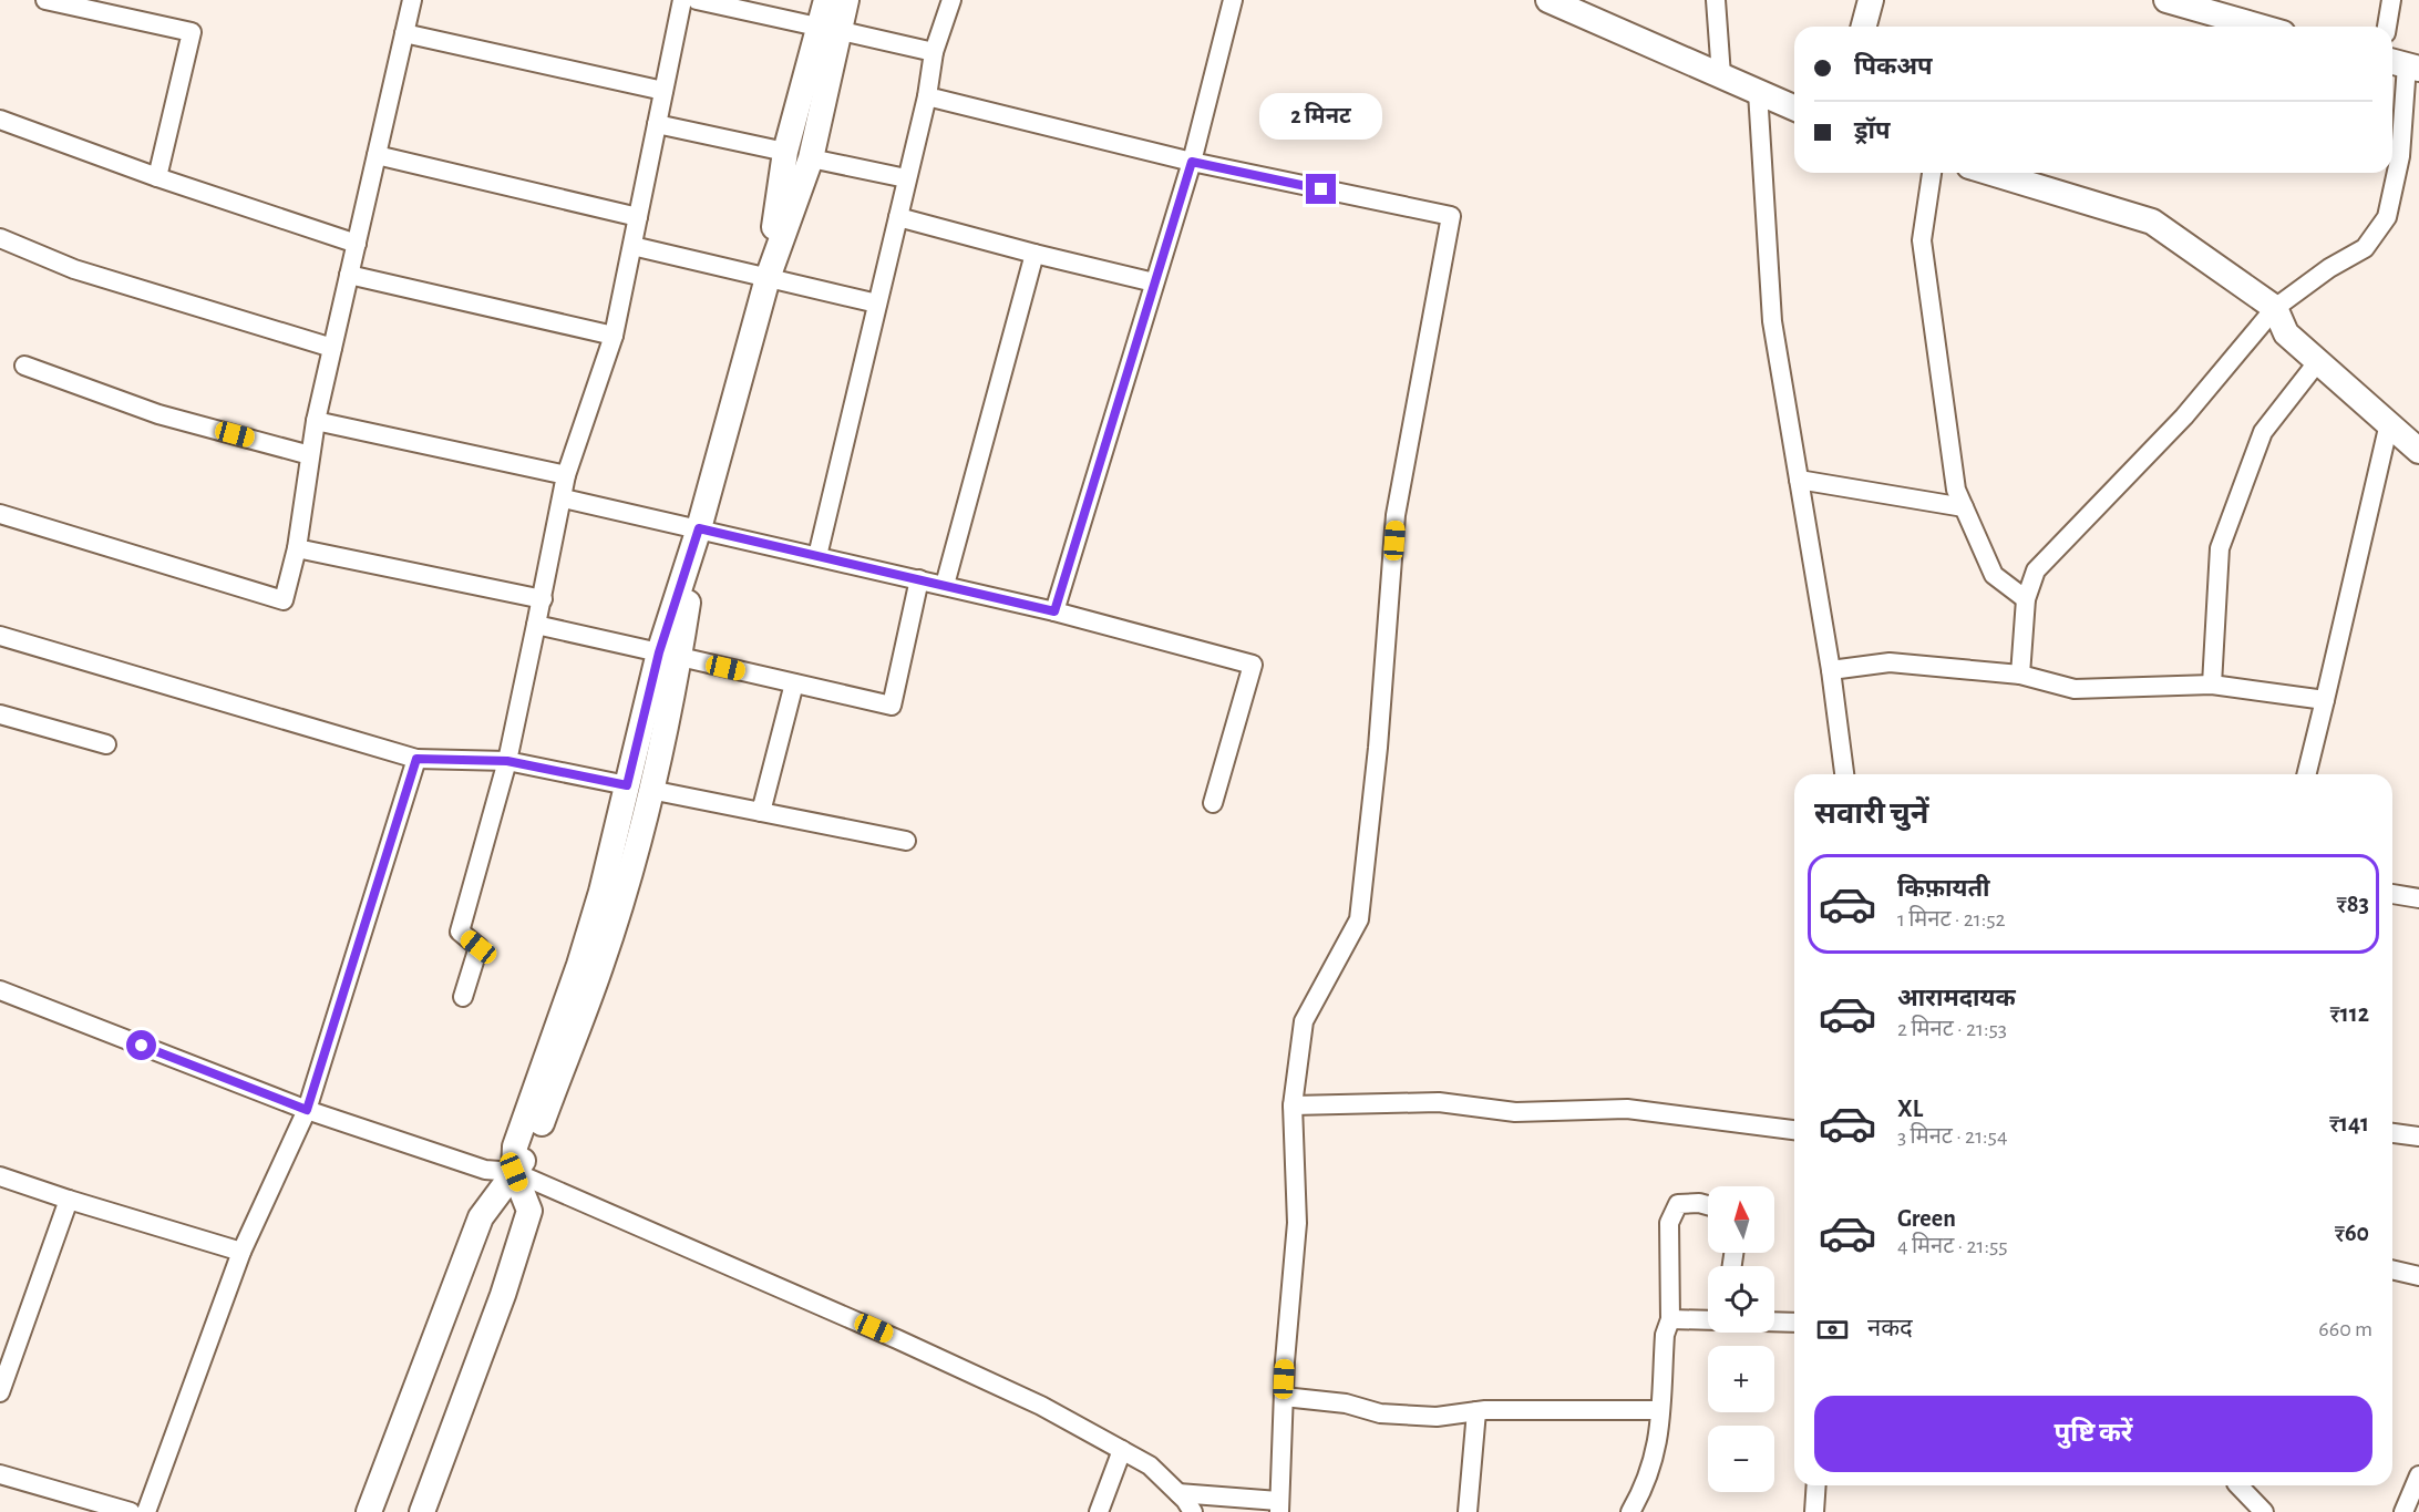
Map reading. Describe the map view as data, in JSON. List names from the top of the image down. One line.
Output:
{"north":"top","page":{"banner":["पिकअप","ड्रॉप"],"bubble":"2 मिनट","heading":"सवारी चुनें","list":[{"name":"किफ़ायती","note":"1 मिनट · 21:52","value":"₹83"},{"name":"आरामदायक","note":"2 मिनट · 21:53","value":"₹112"},{"name":"XL","note":"3 मिनट · 21:54","value":"₹141"},{"name":"Green","note":"4 मिनट · 21:55","value":"₹60"}],"map_buttons":["+","−"],"pay":["नकद","660 m"],"buttons":"पुष्टि करें"}}
